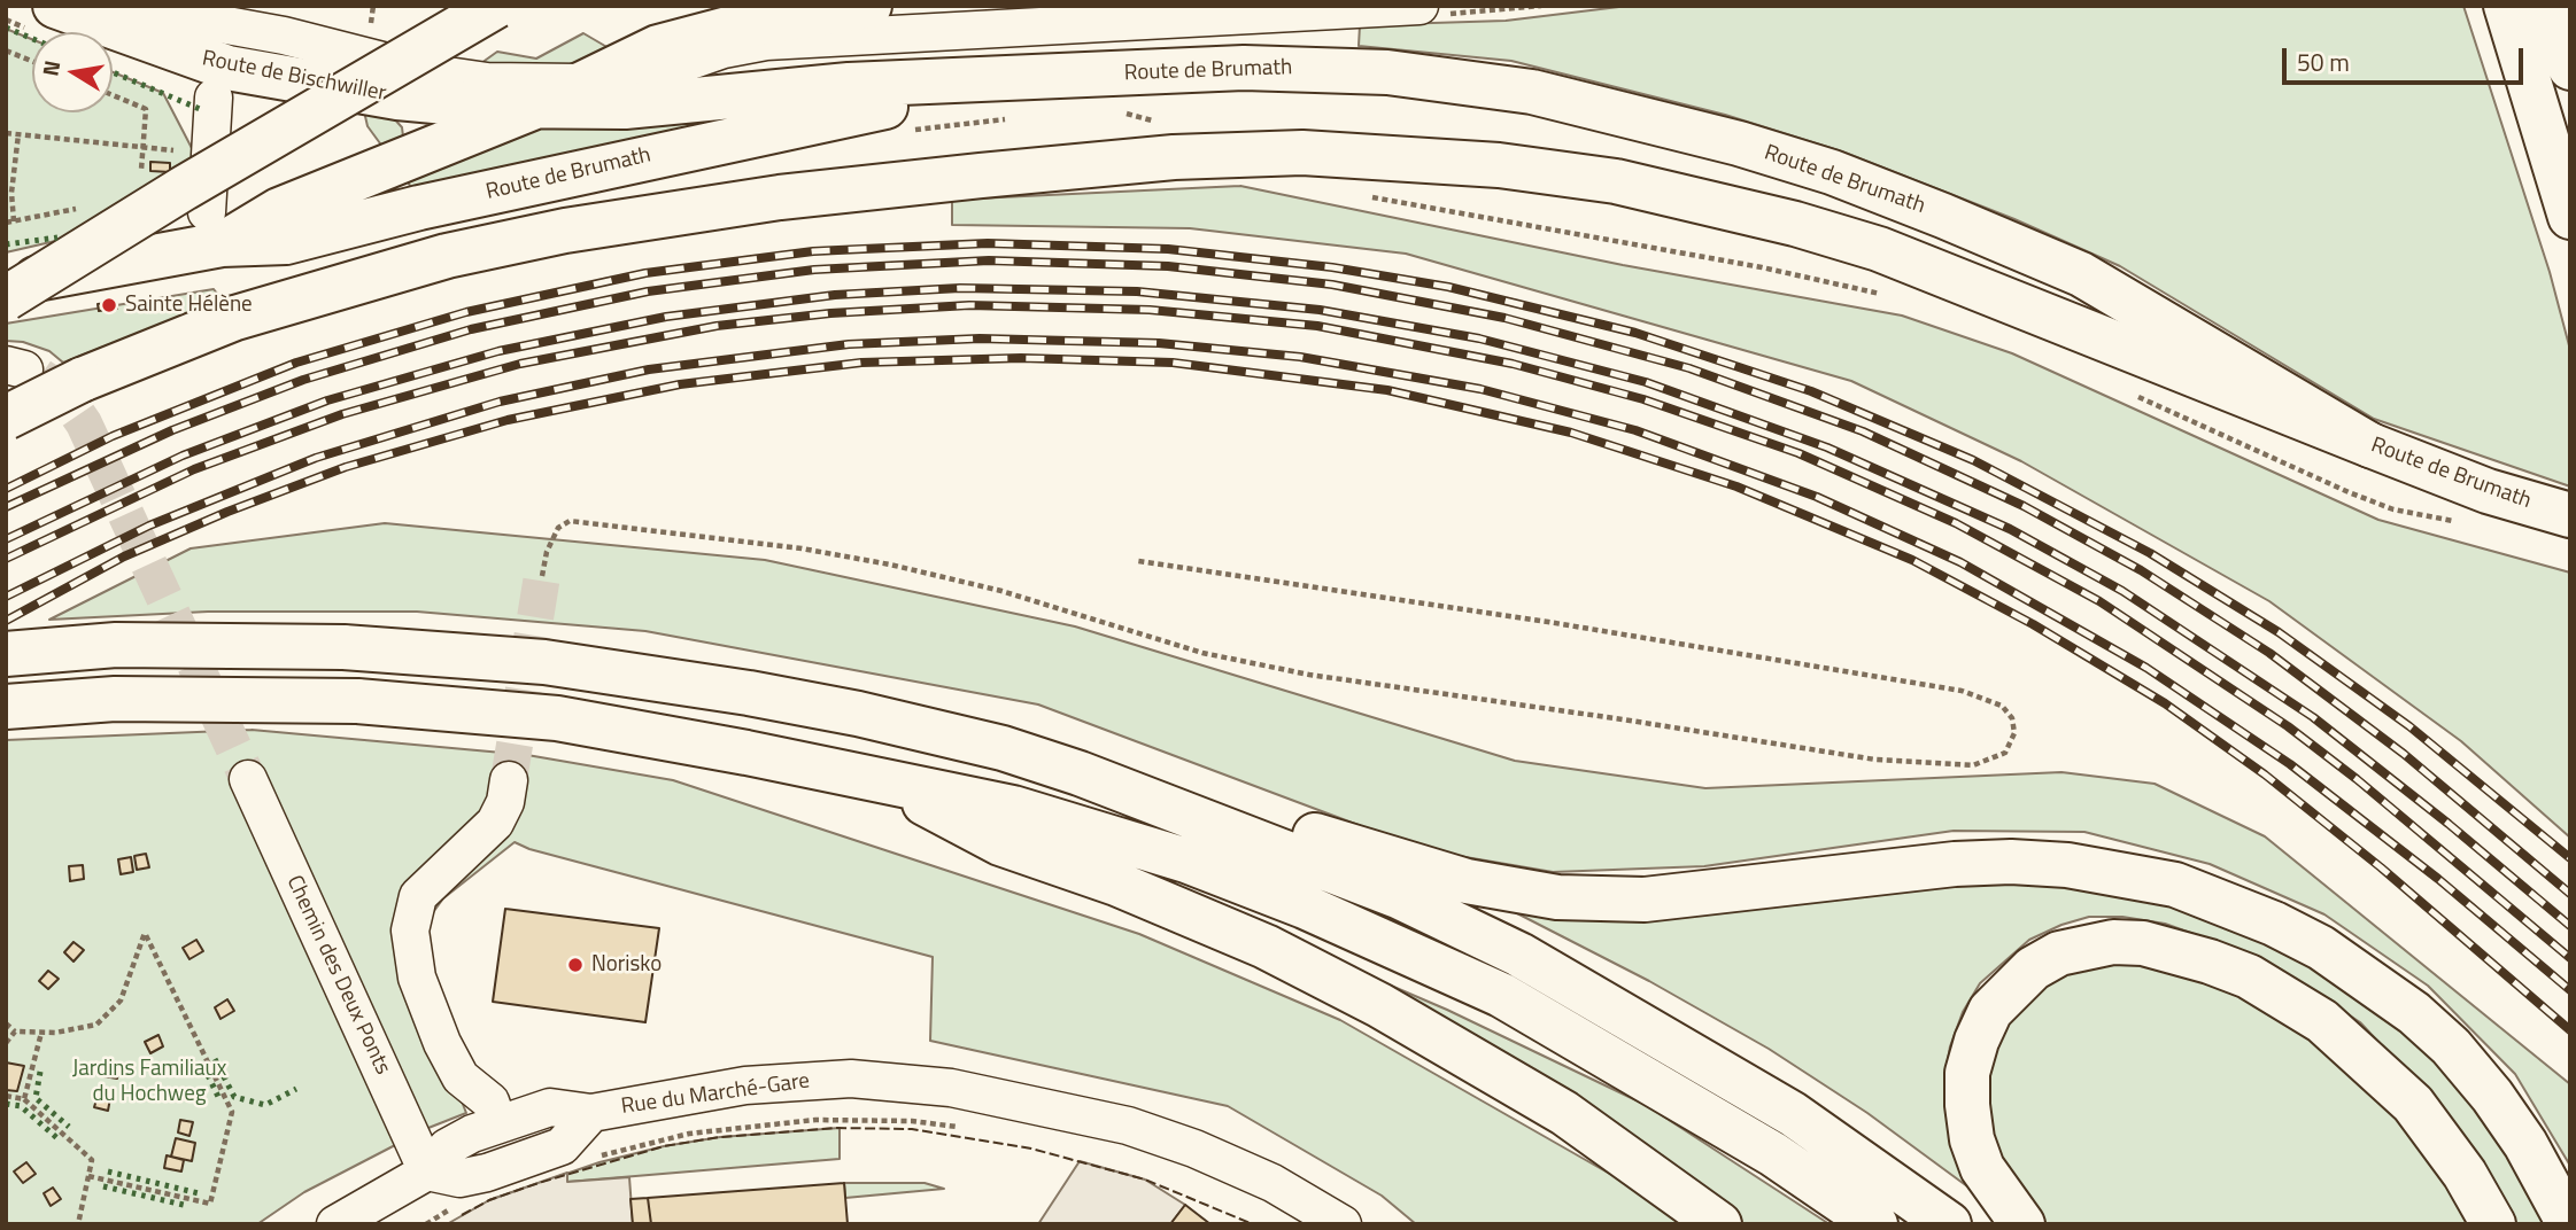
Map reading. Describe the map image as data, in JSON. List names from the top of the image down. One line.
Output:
{"streets":{"main road":["Route de Brumath","Route de Bischwiller"],"street":["Chemin des Deux Ponts","Rue du Marché-Gare"]},"crossings":[["Route de Brumath","Route de Bischwiller"],["Chemin des Deux Ponts","Rue du Marché-Gare"]],"parks":["Jardins Familiaux du Hochweg"],"places":["Sainte Hélène","Norisko"],"scale_bar":"50 m","north":"left"}
